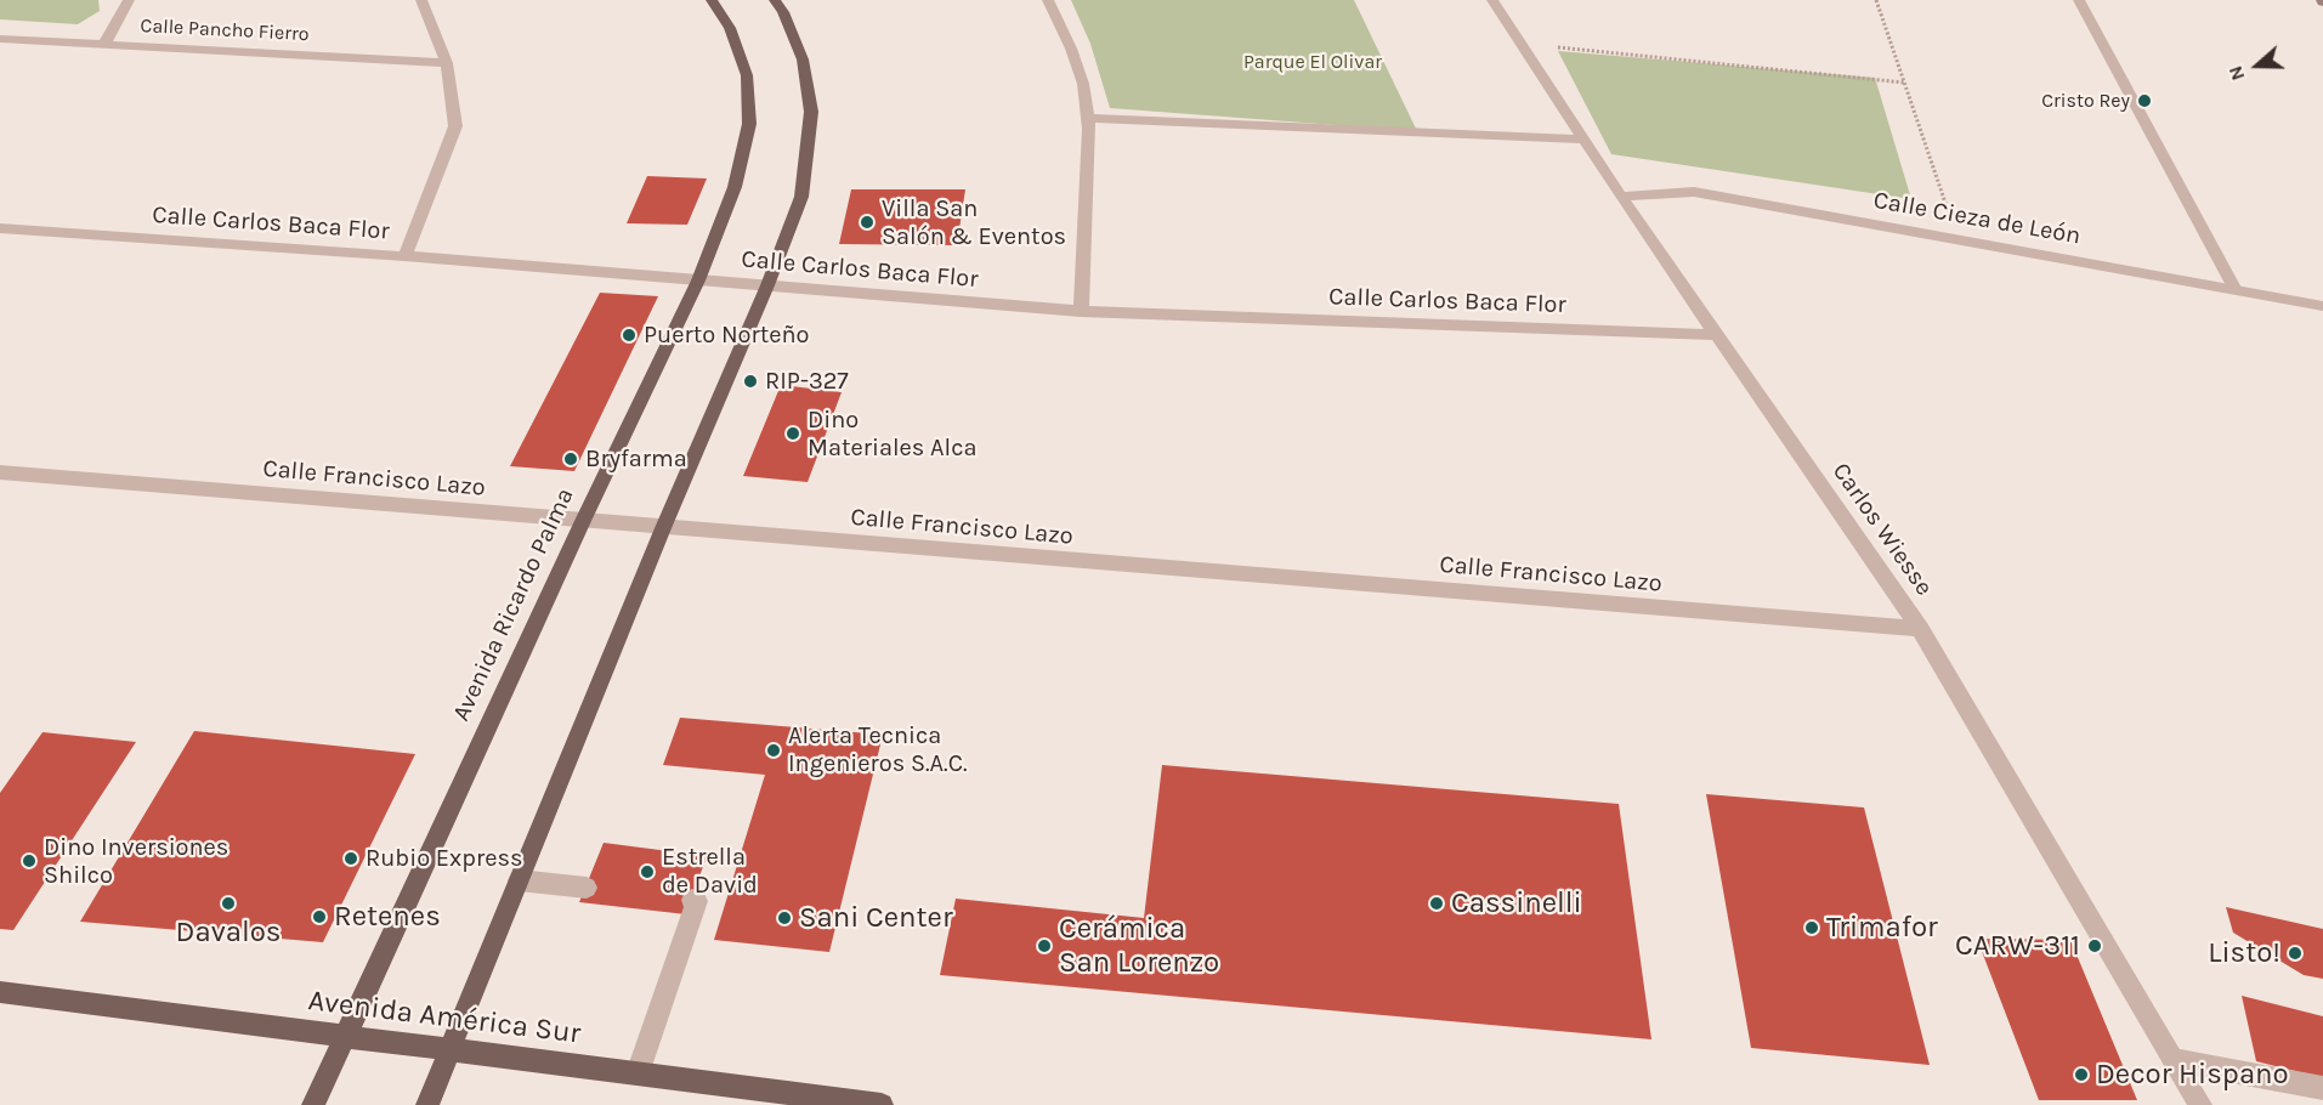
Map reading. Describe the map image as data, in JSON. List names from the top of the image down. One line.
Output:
{"streets":{"main road":["Avenida Ricardo Palma","Avenida América Sur"],"street":["Calle Pancho Fierro","Calle Cieza de León","Calle Carlos Baca Flor","Calle Francisco Lazo","Carlos Wiesse"]},"crossings":[["Calle Cieza de León","Carlos Wiesse"],["Calle Carlos Baca Flor","Carlos Wiesse"],["Calle Carlos Baca Flor","Avenida Ricardo Palma"],["Calle Francisco Lazo","Carlos Wiesse"],["Calle Francisco Lazo","Avenida Ricardo Palma"],["Avenida Ricardo Palma","Avenida América Sur"]],"parks":["Parque El Olivar"],"places":["Cristo Rey","Villa San Salón & Eventos","Puerto Norteño","RIP-327","Dino Materiales Alca","Bryfarma","Alerta Tecnica Ingenieros S.A.C.","Rubio Express","Dino Inversiones Shilco","Estrella de David","Davalos","Cassinelli","Retenes","Sani Center","Trimafor","Cerámica San Lorenzo","CARW-311","Listo!","Decor Hispano"],"north":"left"}
